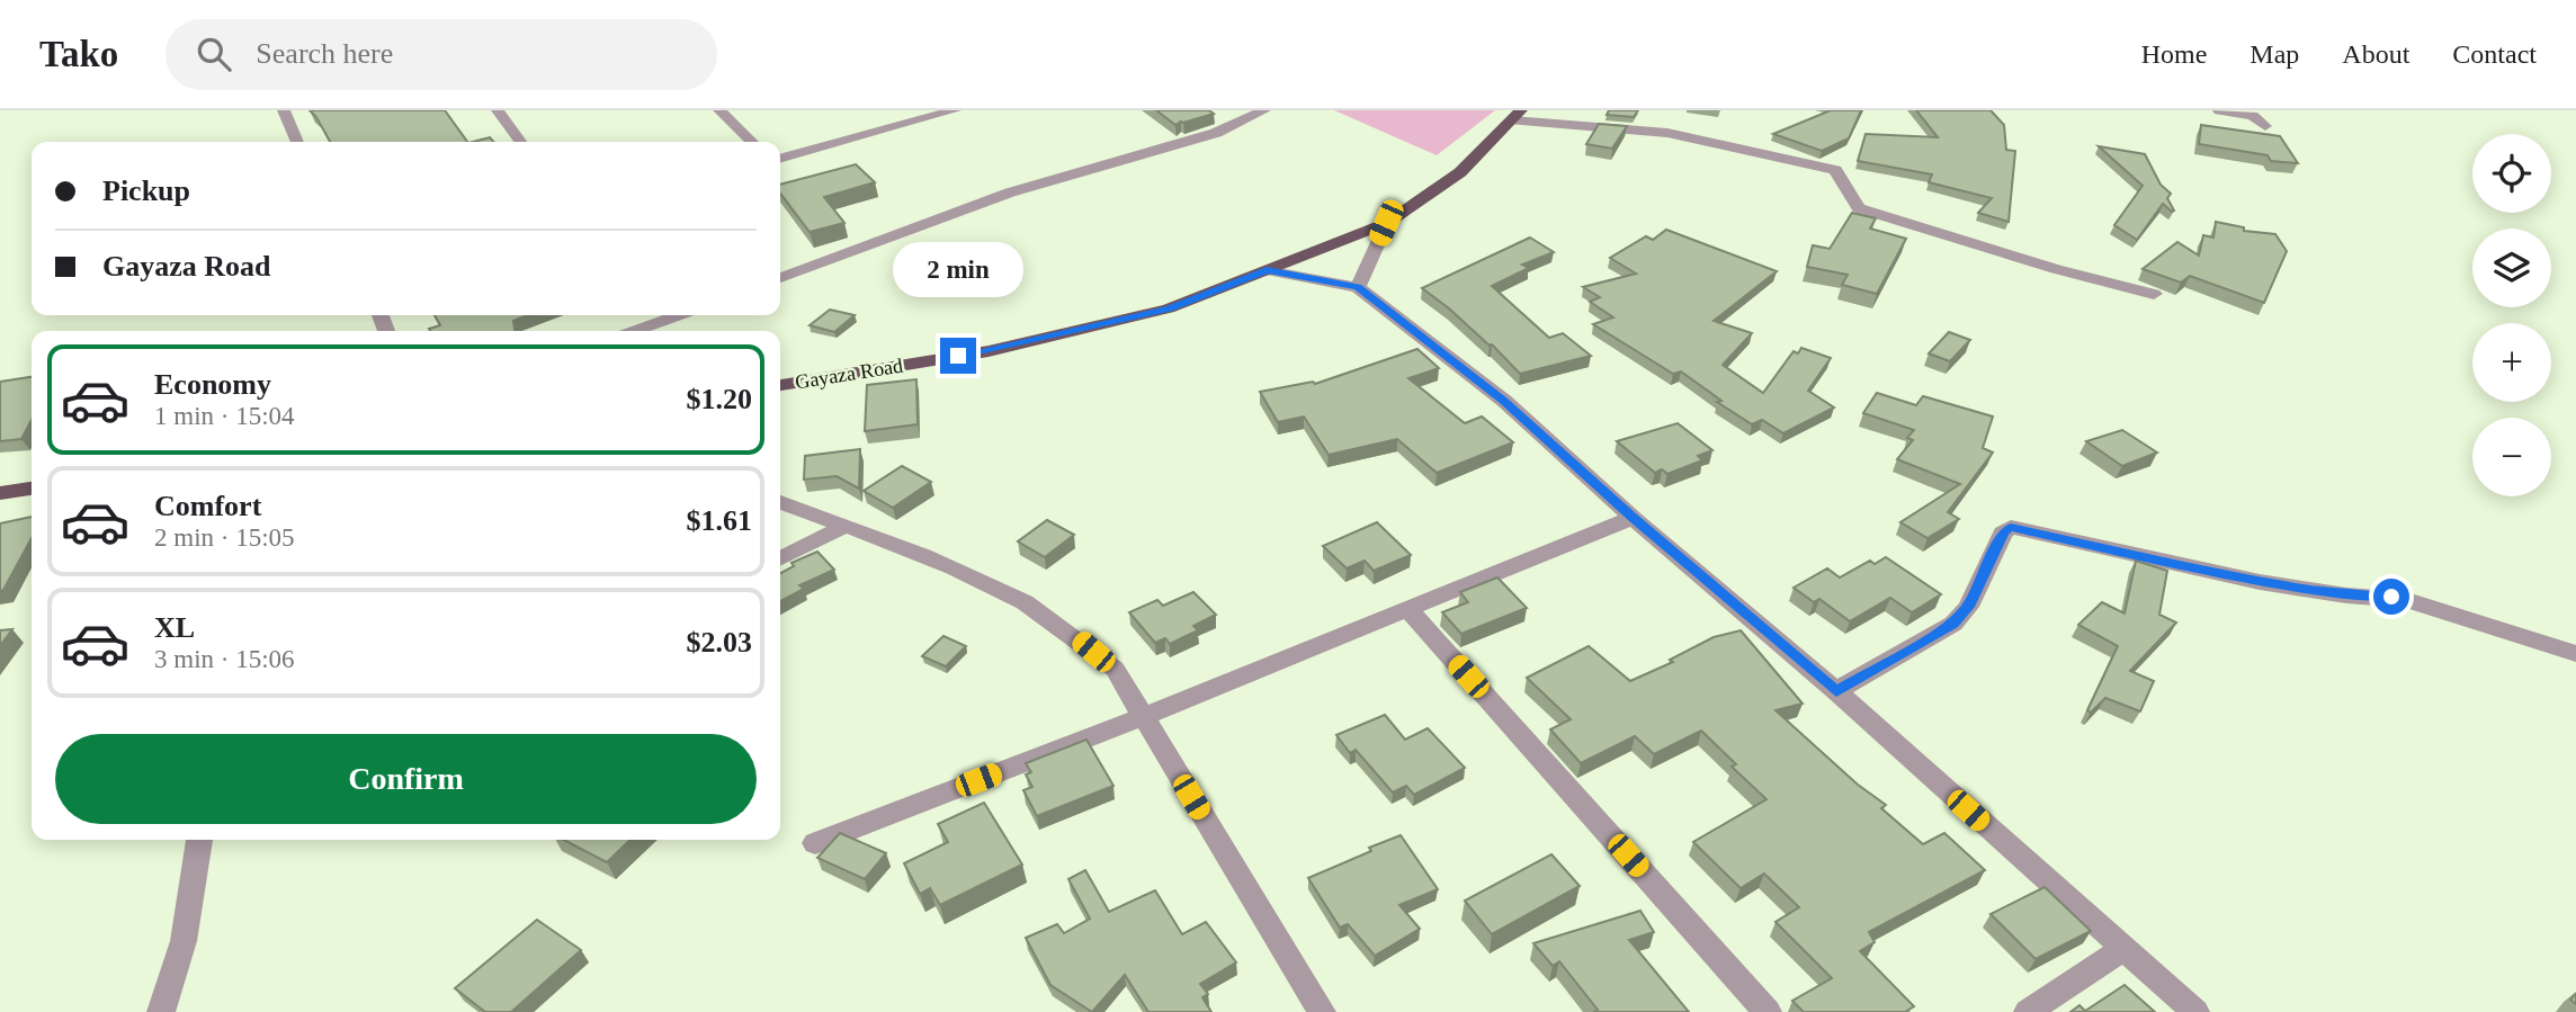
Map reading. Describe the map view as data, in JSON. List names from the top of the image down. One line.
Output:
{"streets":{"main road":["Gayaza Road"]},"page":{"header":"Tako","search":"Search here","nav":["Home","Map","About","Contact"],"map_buttons":["+","−"],"banner":["Pickup","Gayaza Road"],"bubble":"2 min","list":[{"name":"Economy","note":"1 min · 15:04","value":"$1.20"},{"name":"Comfort","note":"2 min · 15:05","value":"$1.61"},{"name":"XL","note":"3 min · 15:06","value":"$2.03"}],"buttons":"Confirm"}}
